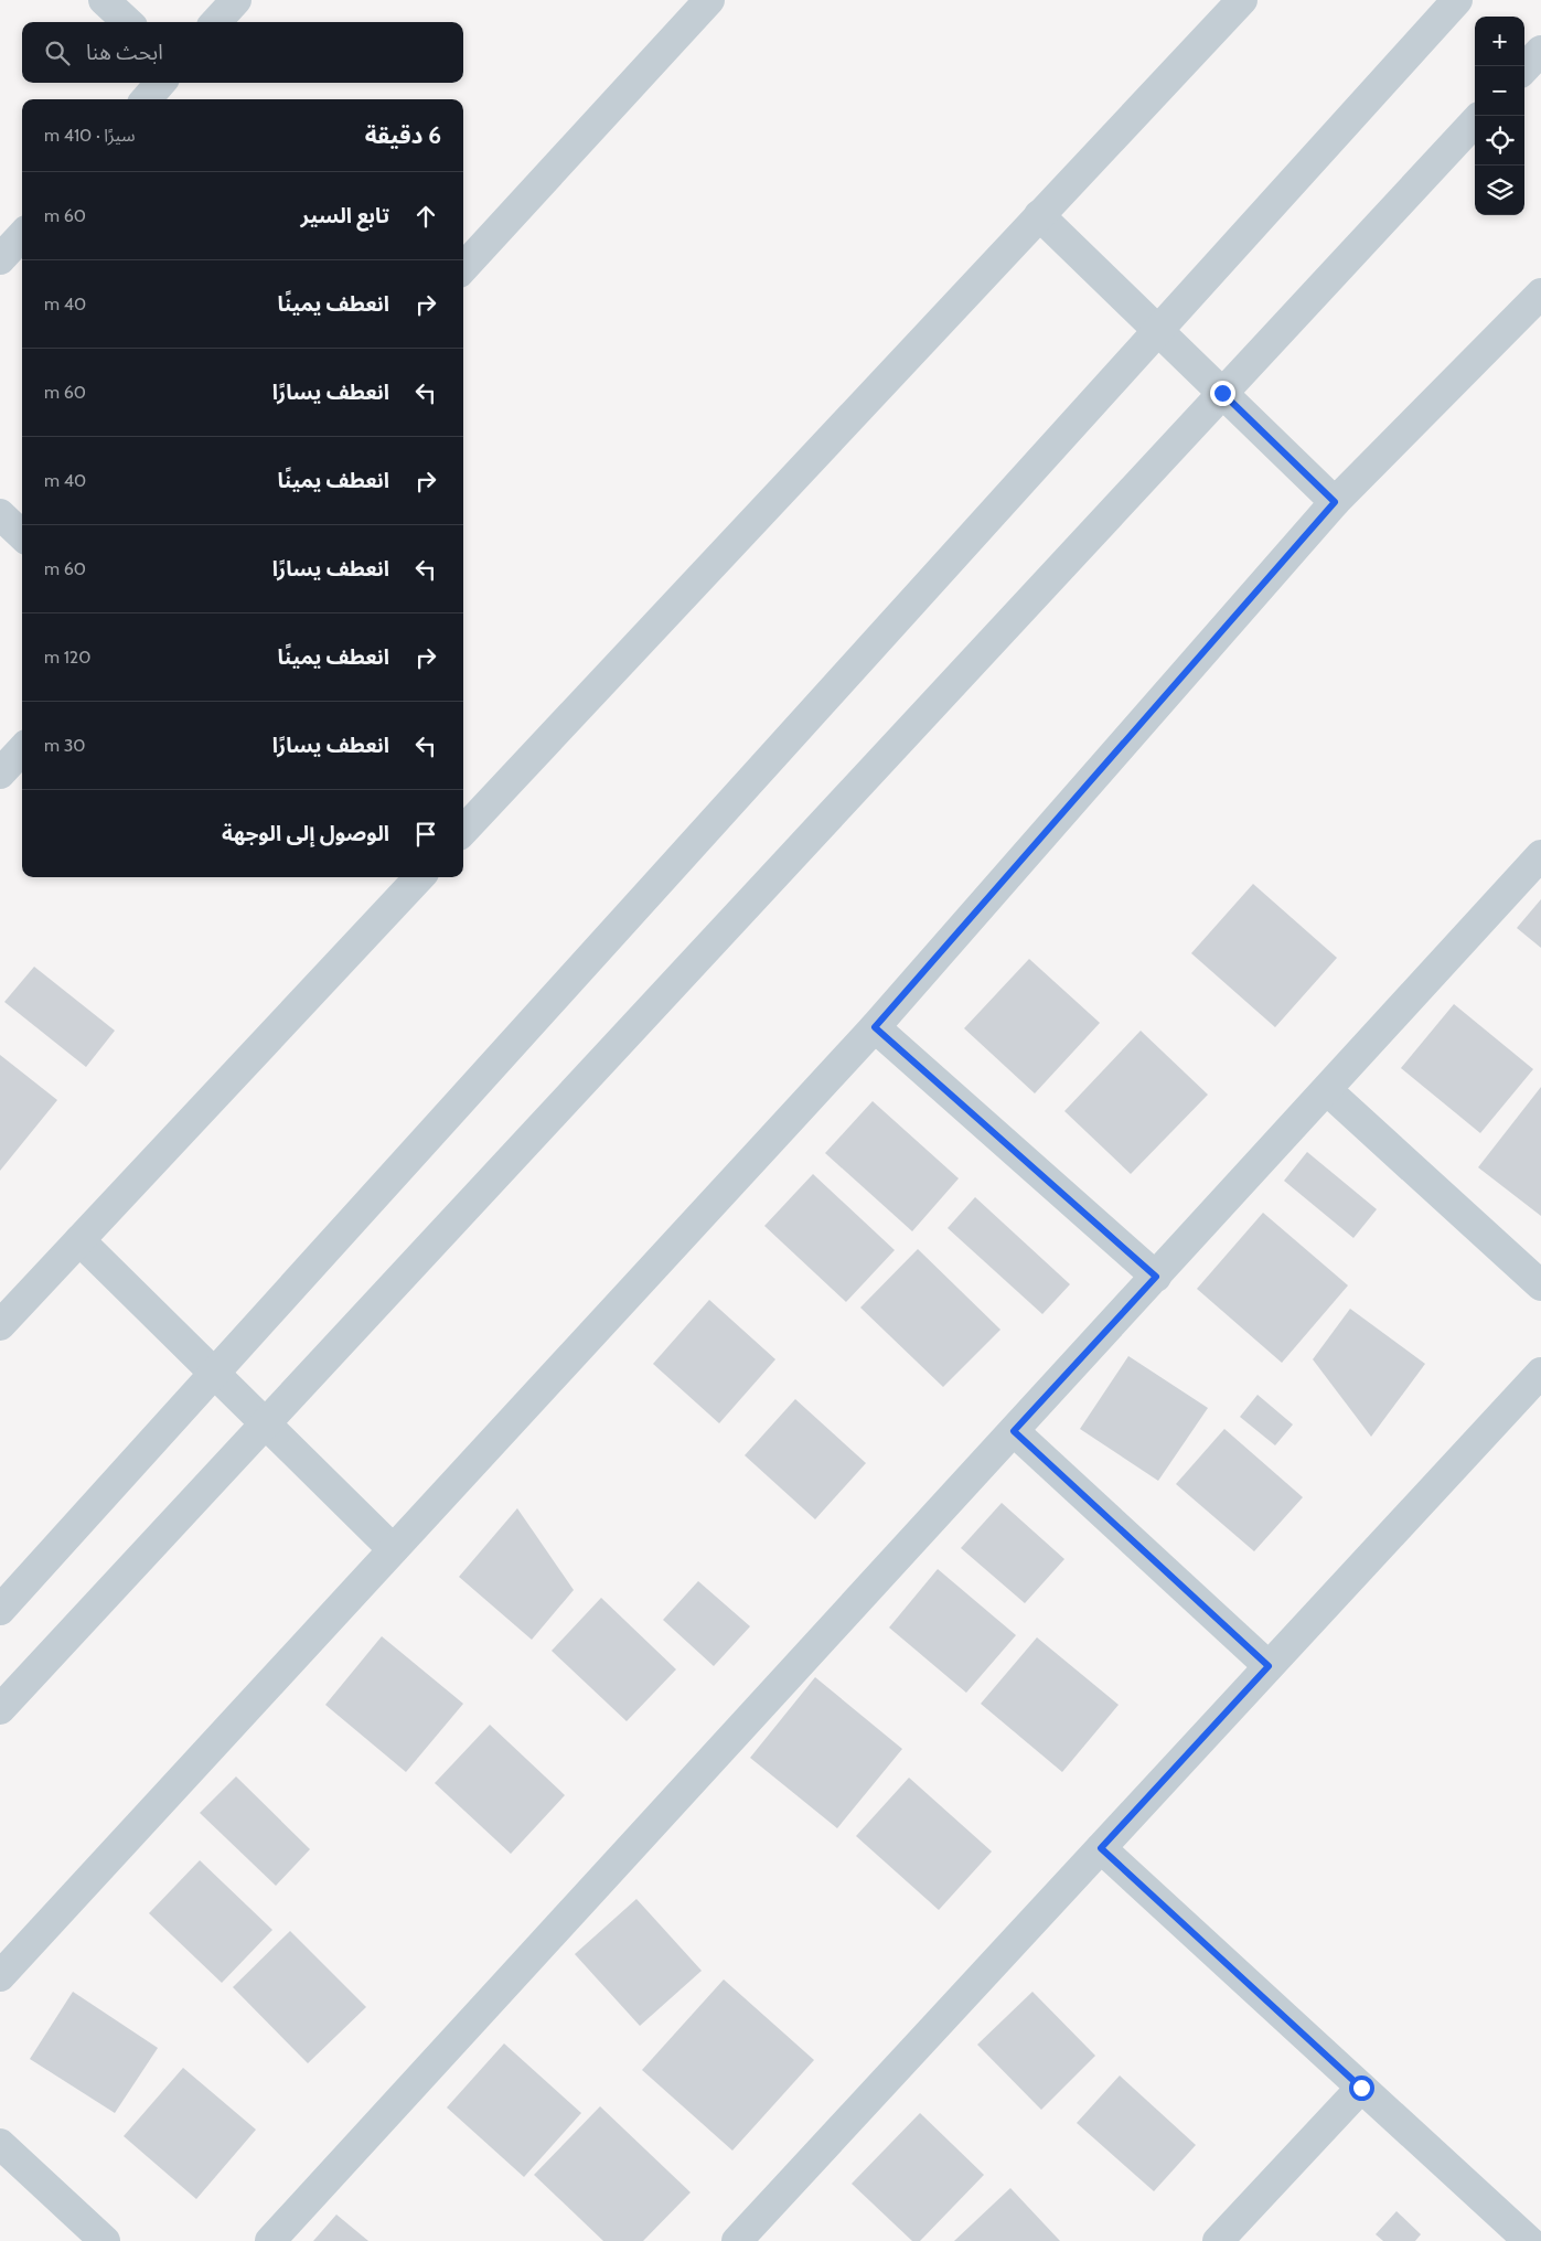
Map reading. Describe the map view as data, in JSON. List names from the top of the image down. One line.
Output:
{"page":{"map_buttons":["+","−"],"search":"ابحث هنا","heading":["6 دقيقة","سيرًا · 410 m"],"list":[["تابع السير","60 m"],["انعطف يمينًا","40 m"],["انعطف يسارًا","60 m"],["انعطف يمينًا","40 m"],["انعطف يسارًا","60 m"],["انعطف يمينًا","120 m"],["انعطف يسارًا","30 m"],"الوصول إلى الوجهة"]}}
